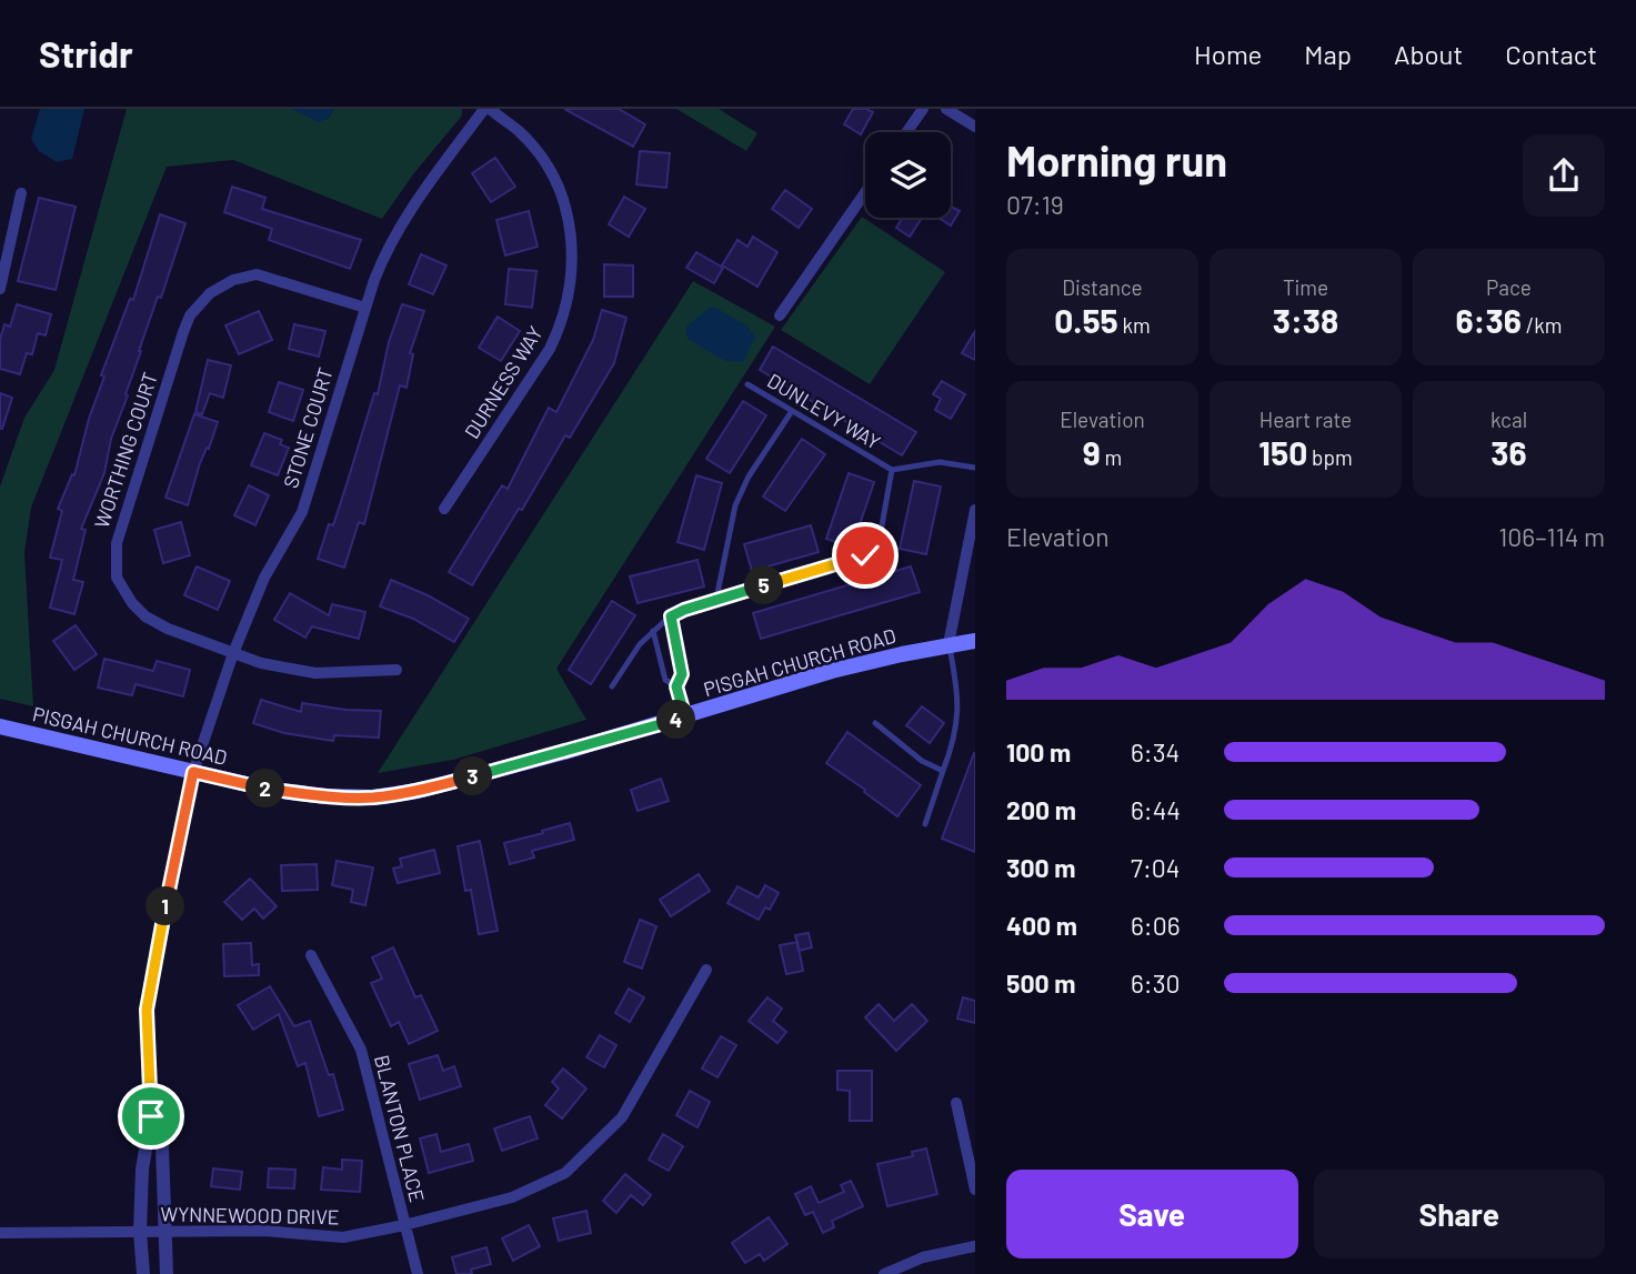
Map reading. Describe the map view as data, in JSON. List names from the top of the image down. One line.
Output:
{"streets":{"main road":["PISGAH CHURCH ROAD"],"street":["DURNESS WAY","STONE COURT","WORTHING COURT","BLANTON PLACE","WYNNEWOOD DRIVE"],"lane":["DUNLEVY WAY"]},"crossings":[["DURNESS WAY","STONE COURT"],["STONE COURT","WORTHING COURT"],["STONE COURT","PISGAH CHURCH ROAD"],["BLANTON PLACE","WYNNEWOOD DRIVE"]],"page":{"header":"Stridr","nav":["Home","Map","About","Contact"],"heading":["Morning run","07:19"],"stats":[["Distance","0.55 km"],["Time","3:38"],["Pace","6:36 /km"],["Elevation","9 m"],["Heart rate","150 bpm"],["kcal","36"]],"chart":["Elevation","106–114 m"],"pins":["5","4","3","2","1"],"list":[{"name":"100 m","note":"6:34"},{"name":"200 m","note":"6:44"},{"name":"300 m","note":"7:04"},{"name":"400 m","note":"6:06"},{"name":"500 m","note":"6:30"}],"buttons":["Save","Share"]}}
